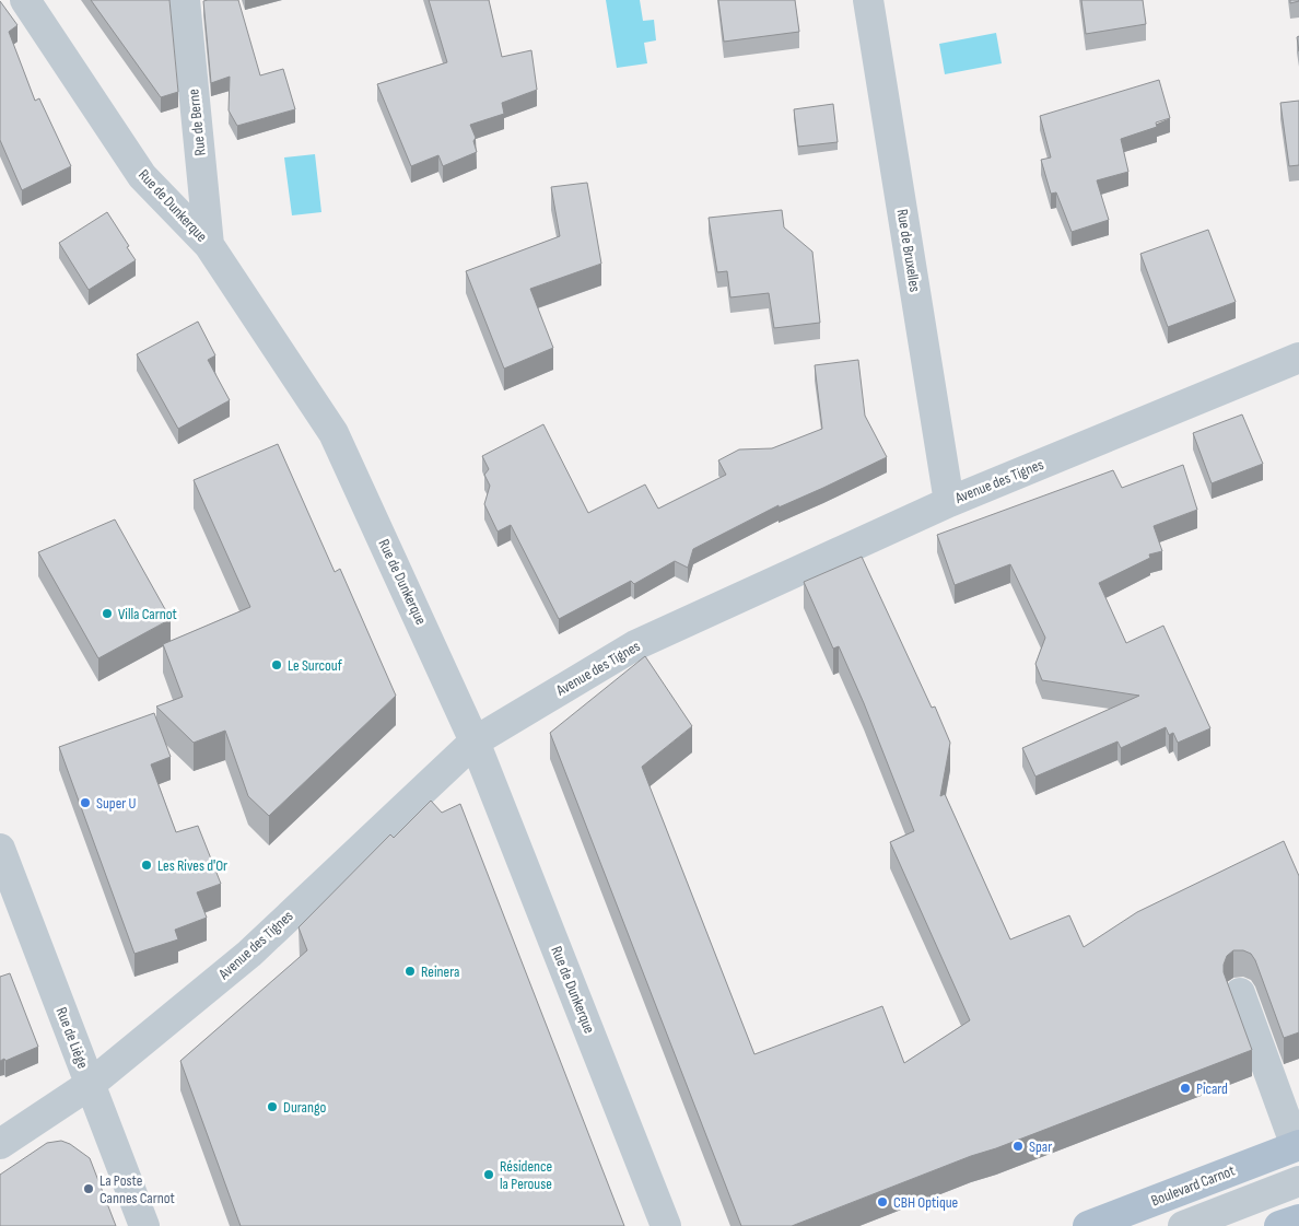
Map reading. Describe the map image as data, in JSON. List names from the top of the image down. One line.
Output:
{"streets":{"main road":["Boulevard Carnot"],"street":["Rue de Berne","Rue de Dunkerque","Rue de Bruxelles","Avenue des Tignes","Rue de Liège"]},"crossings":[["Rue de Berne","Rue de Dunkerque"],["Rue de Dunkerque","Avenue des Tignes"],["Rue de Bruxelles","Avenue des Tignes"],["Avenue des Tignes","Rue de Liège"]],"places":["Villa Carnot","Le Surcouf","Super U","Les Rives d'Or","Reinera","Picard","Durango","Spar","Résidence la Perouse","La Poste Cannes Carnot","CBH Optique"]}
